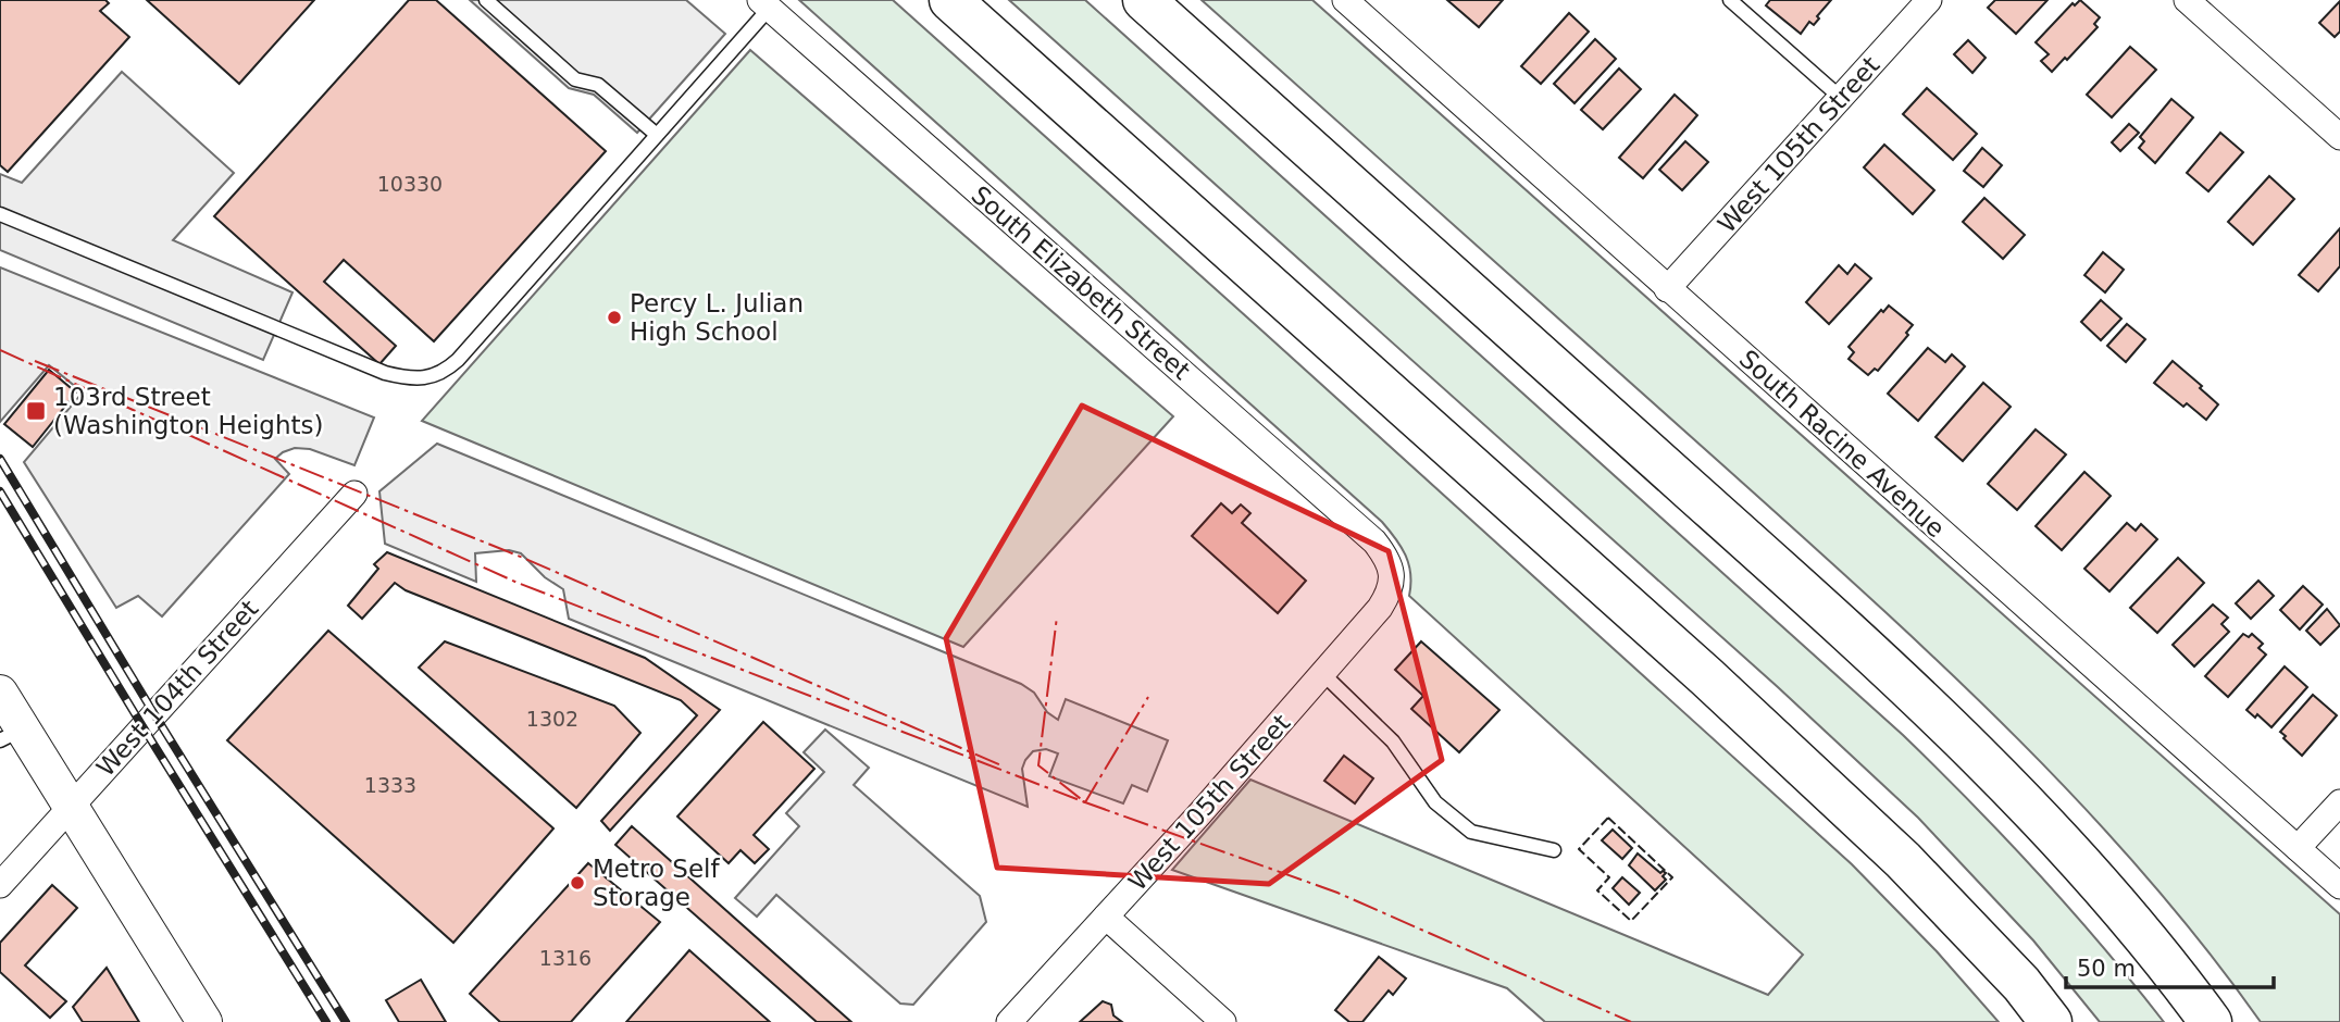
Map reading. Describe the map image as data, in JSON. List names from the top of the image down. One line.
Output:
{"streets":{"street":["West 105th Street","South Elizabeth Street","South Racine Avenue","West 104th Street"]},"crossings":[["West 105th Street","South Elizabeth Street"],["West 105th Street","South Racine Avenue"]],"places":{"other":["Percy L. Julian High School","Metro Self Storage"],"transit":["103rd Street (Washington Heights)"]},"house_numbers":["10330","1302","1333","1316"],"scale_bar":"50 m"}
